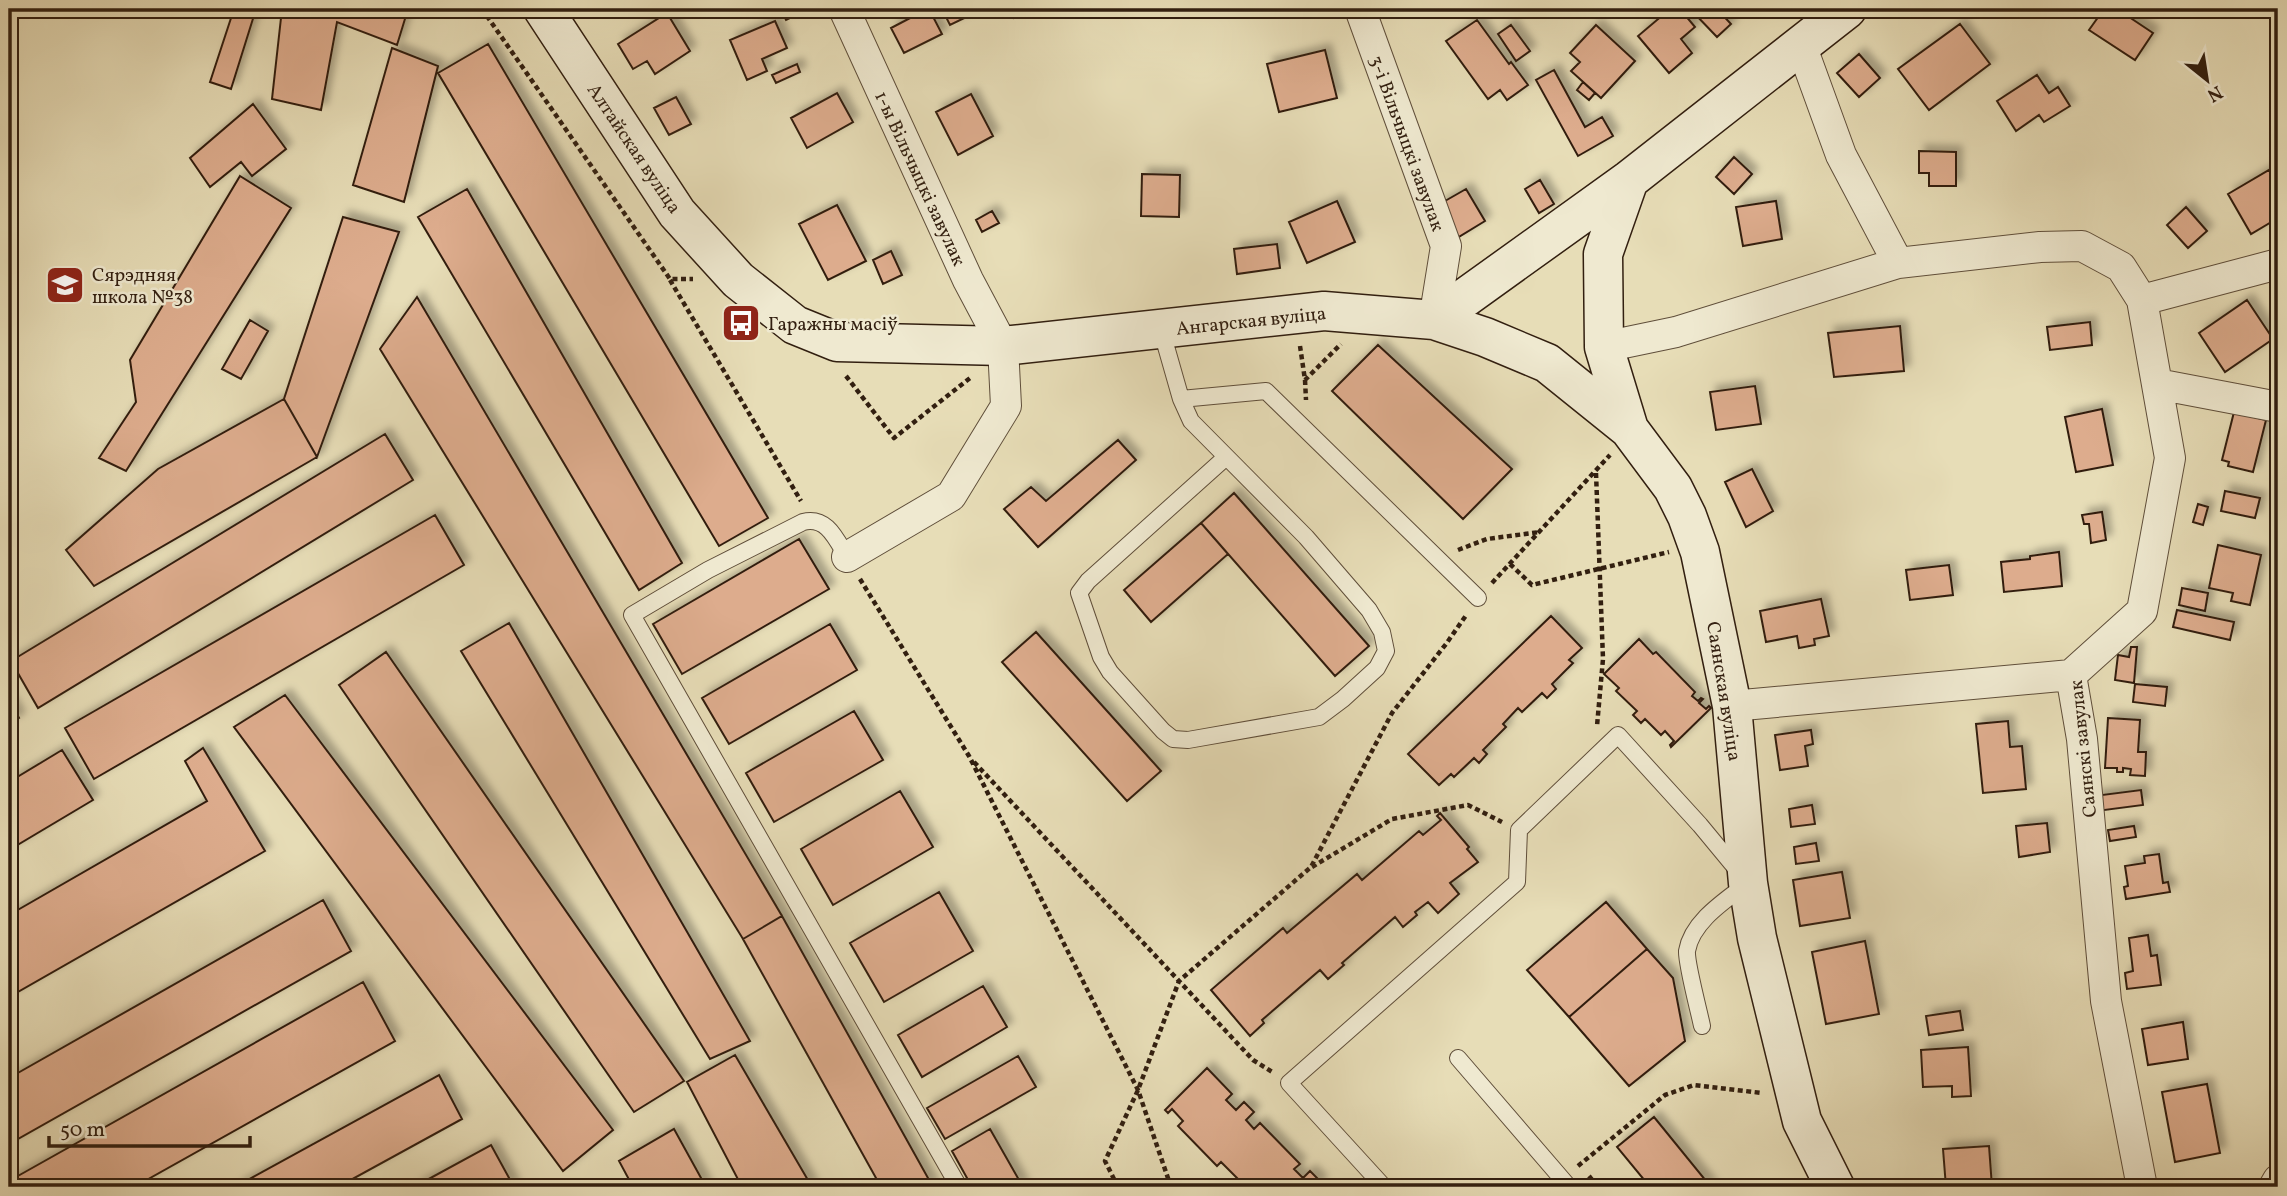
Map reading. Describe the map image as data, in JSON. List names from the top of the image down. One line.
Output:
{"streets":{"main road":["Алтайская вуліца","Ангарская вуліца","Саянская вуліца"],"street":["3-і Вільчыцкі завулак","1-ы Вільчыцкі завулак","Саянскі завулак"]},"crossings":[["3-і Вільчыцкі завулак","Ангарская вуліца"],["3-і Вільчыцкі завулак","Саянская вуліца"],["Алтайская вуліца","Ангарская вуліца"],["1-ы Вільчыцкі завулак","Ангарская вуліца"],["Ангарская вуліца","Саянская вуліца"]],"places":{"school or university":["Сярэдняя школа №38"],"bus stop":["Гаражны масіў"]},"scale_bar":"50 m","north":"bottom right"}
